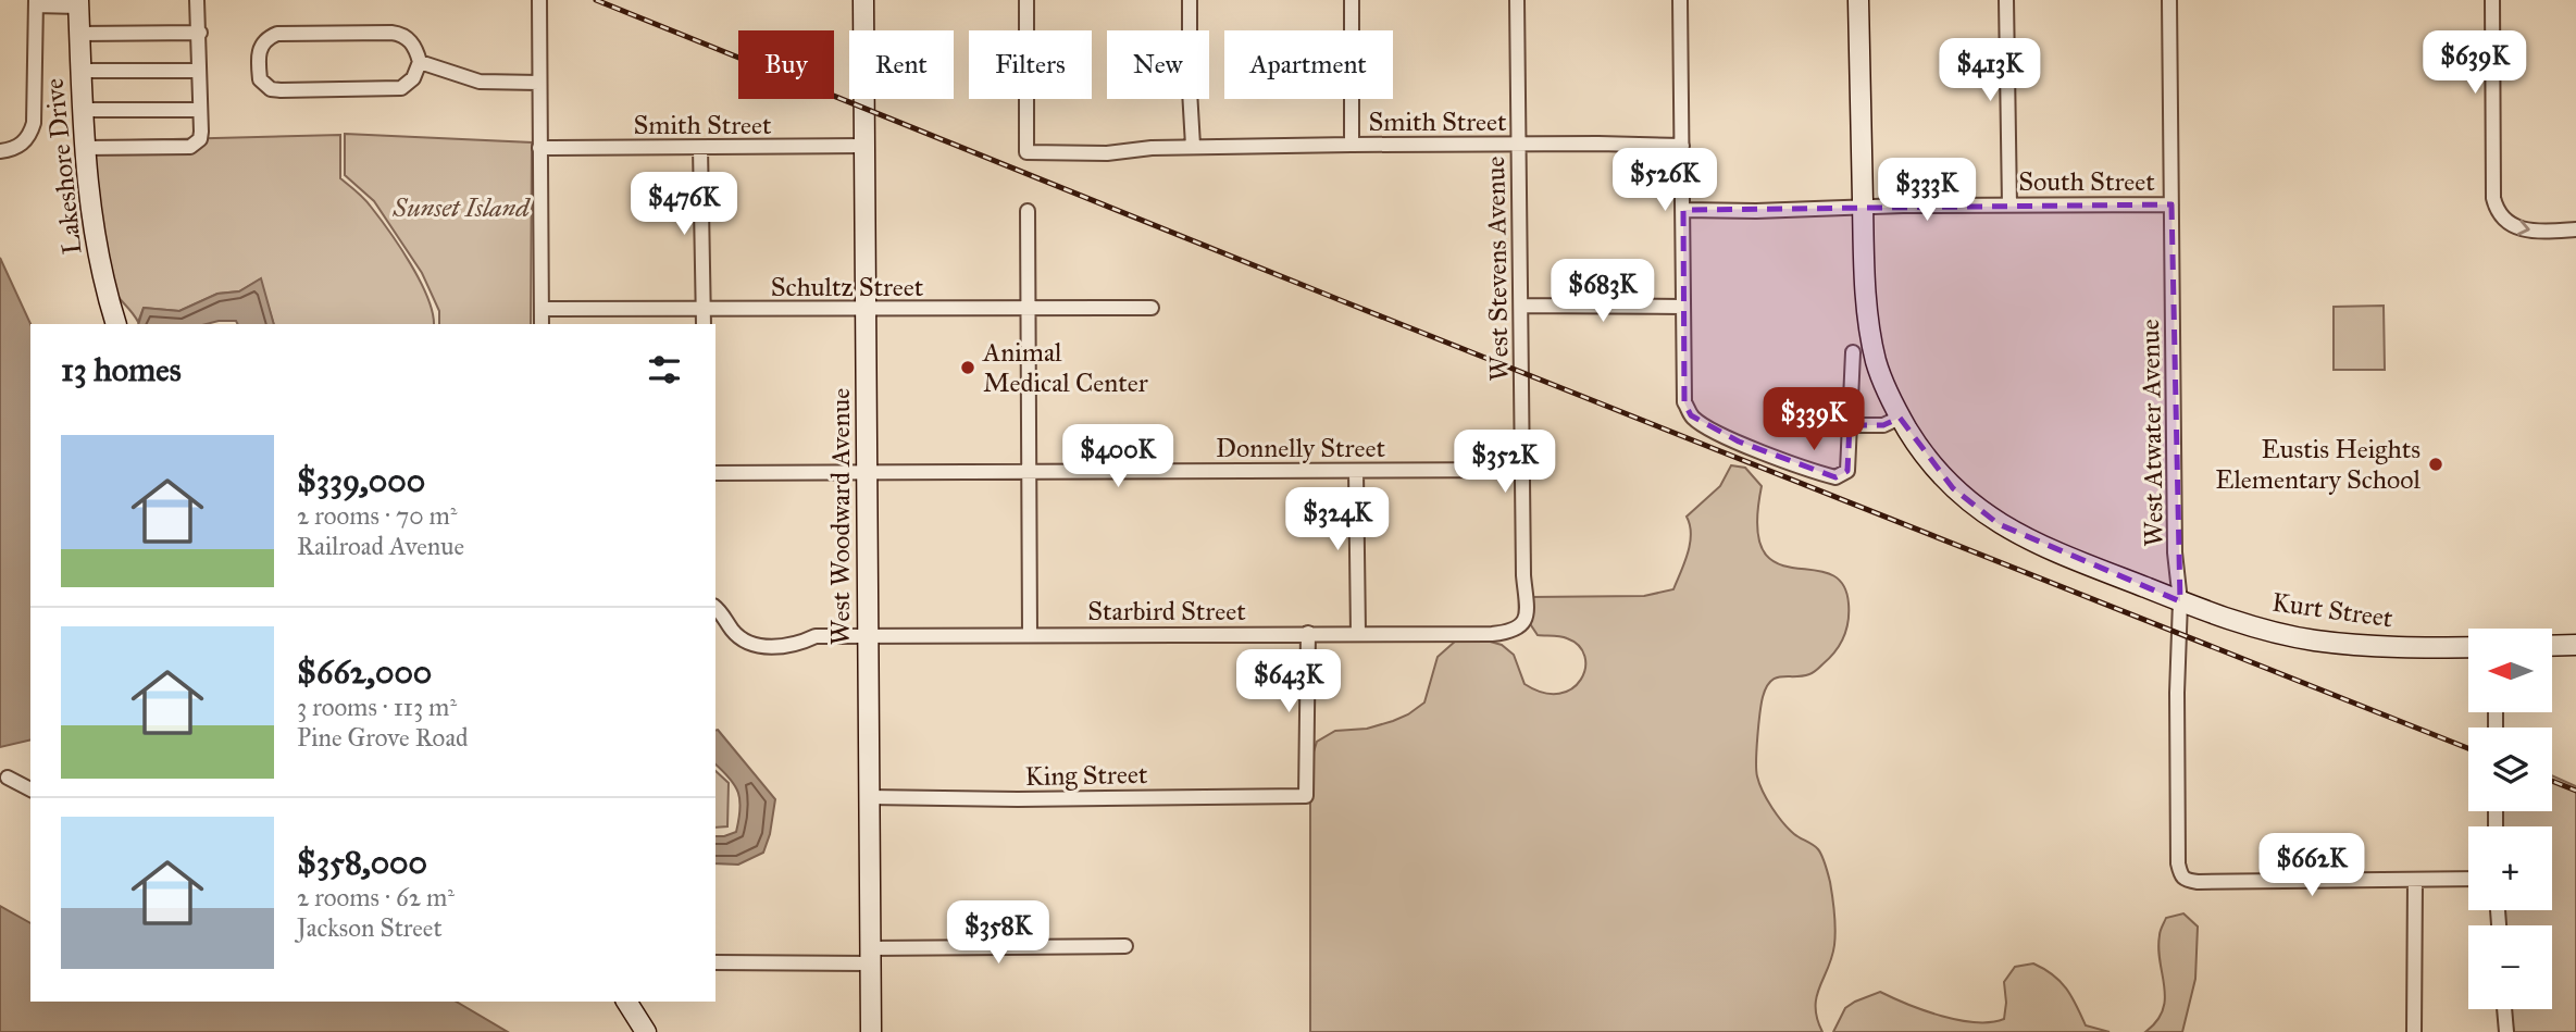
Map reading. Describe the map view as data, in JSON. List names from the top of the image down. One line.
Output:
{"streets":{"street":["Smith Street","Lakeshore Drive","South Street","West Stevens Avenue","Schultz Street","West Atwater Avenue","Donnelly Street","West Woodward Avenue","Kurt Street","Starbird Street","King Street"]},"crossings":[["Smith Street","West Stevens Avenue"],["Smith Street","West Woodward Avenue"],["South Street","West Atwater Avenue"],["South Street","Kurt Street"],["West Stevens Avenue","Donnelly Street"],["West Stevens Avenue","Starbird Street"],["Schultz Street","West Woodward Avenue"],["West Atwater Avenue","Kurt Street"],["Donnelly Street","West Woodward Avenue"],["West Woodward Avenue","Starbird Street"],["West Woodward Avenue","King Street"],["Starbird Street","King Street"]],"parks":["Sunset Island"],"places":["Animal Medical Center","Eustis Heights Elementary School"],"north":"left","page":{"price":["$639K","$413K","$526K","$333K","$476K","$683K","$339K","$400K","$352K","$324K","$643K","$662K","$358K"],"chip":["Buy","Rent","Filters","New","Apartment"],"heading":"13 homes","list":[{"name":"$339,000","note":"2 rooms · 70 m² · Railroad Avenue"},{"name":"$662,000","note":"3 rooms · 113 m² · Pine Grove Road"},{"name":"$358,000","note":"2 rooms · 62 m² · Jackson Street"}],"map_buttons":["+","−"]}}
